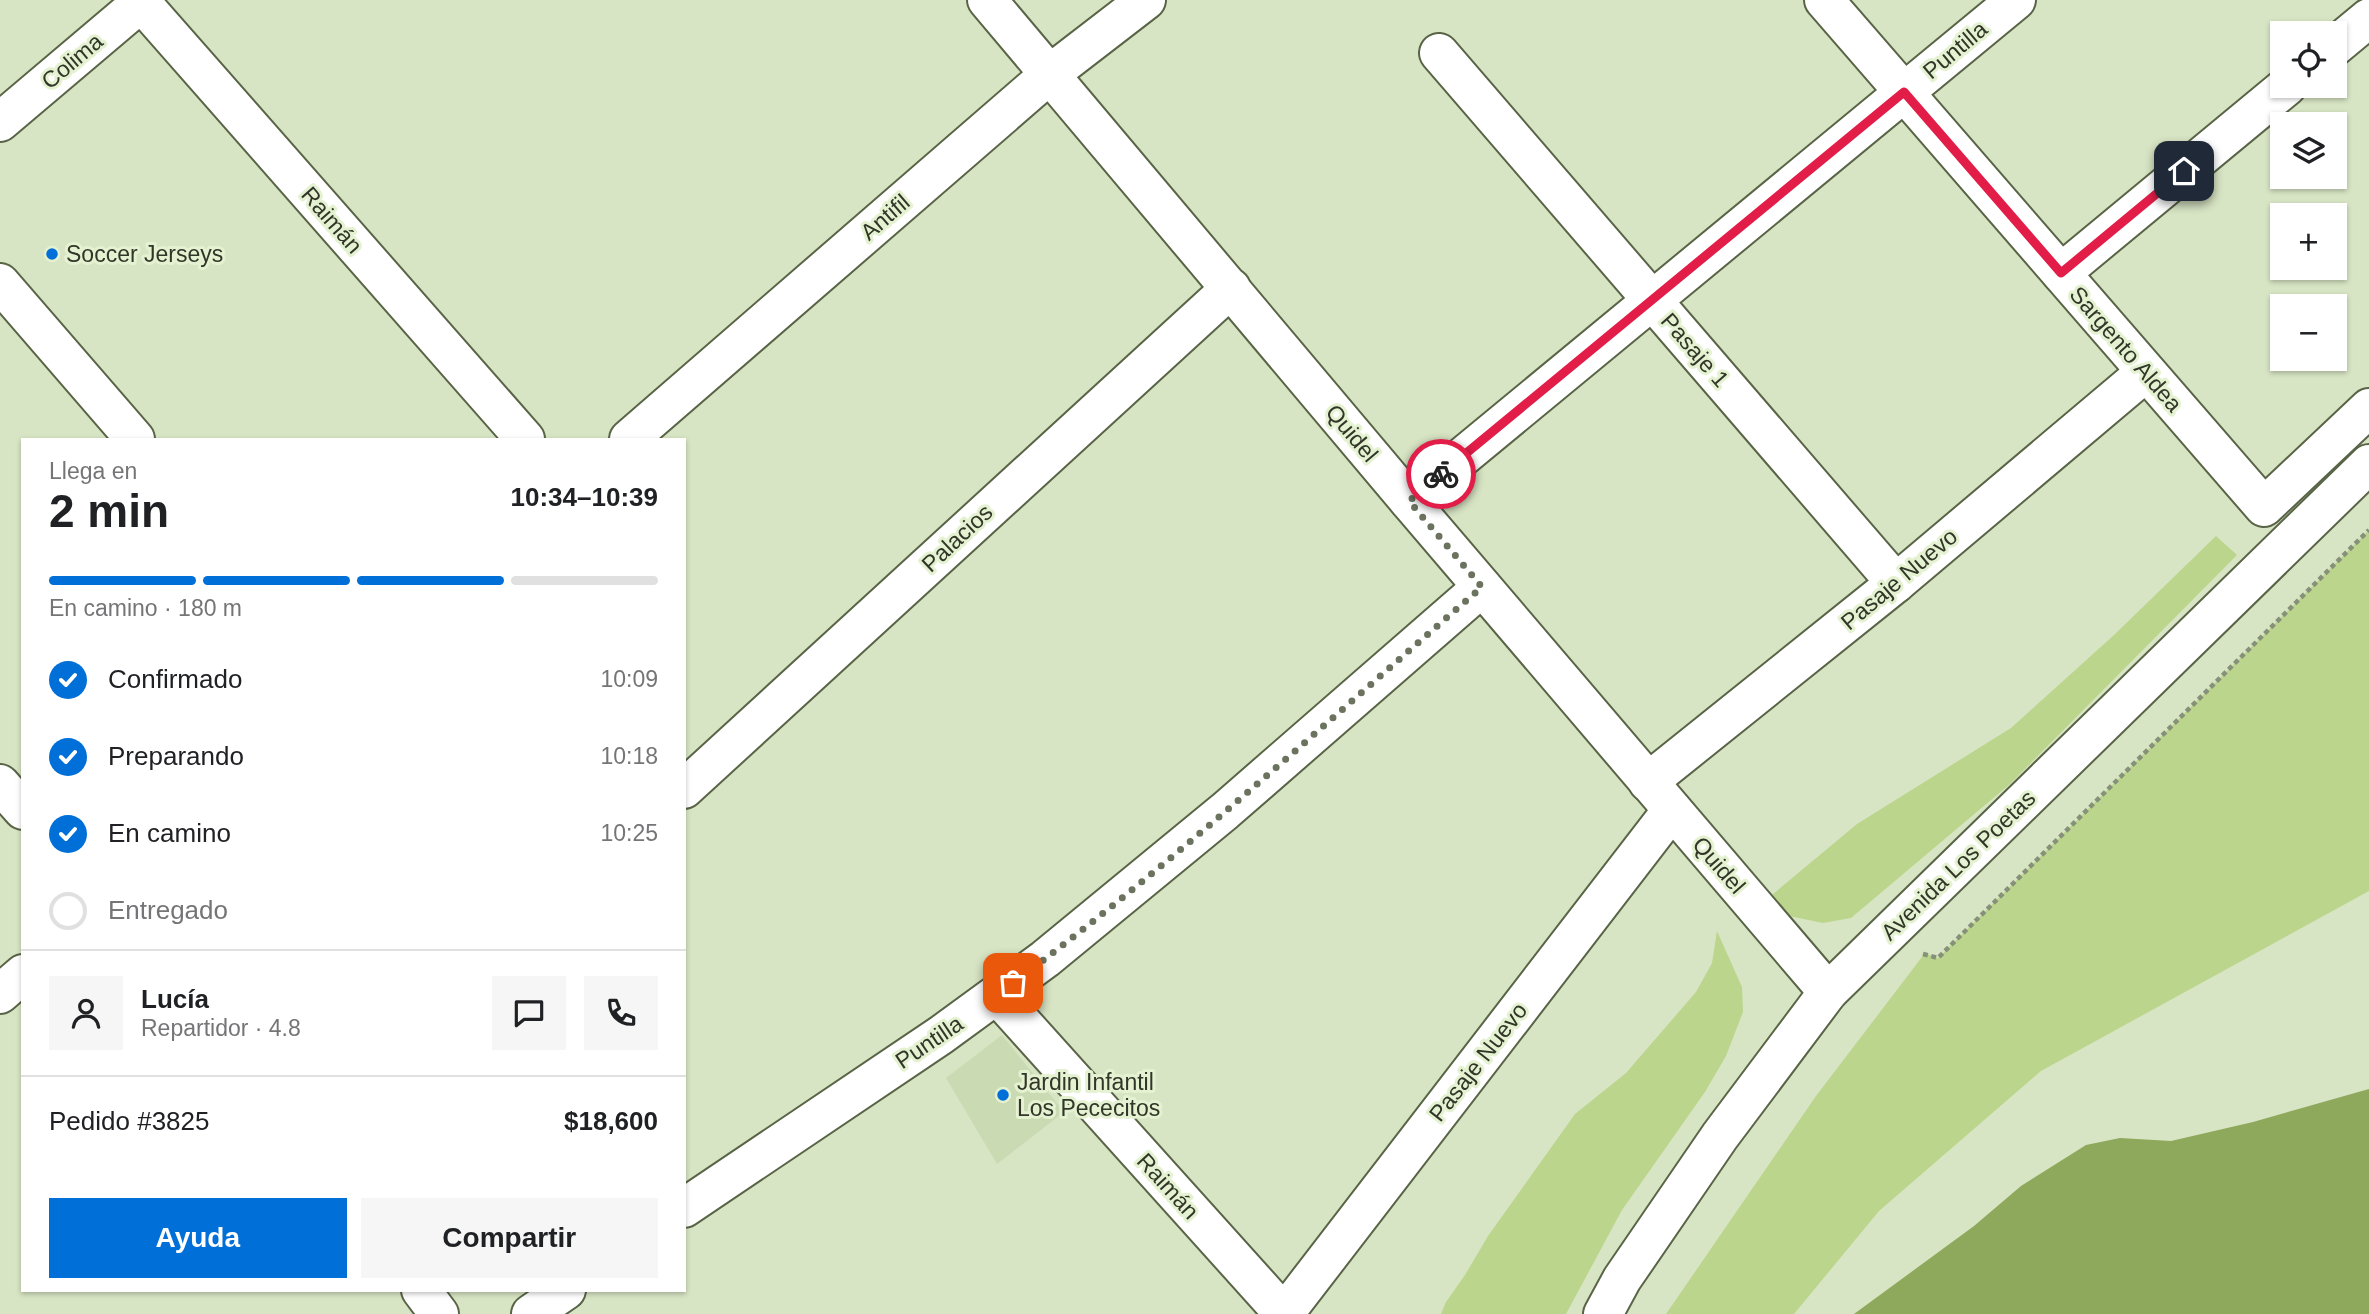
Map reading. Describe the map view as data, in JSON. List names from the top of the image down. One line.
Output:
{"streets":{"street":["Puntilla","Colima","Antifil","Raimán","Sargento Aldea","Pasaje 1","Quidel","Palacios","Pasaje Nuevo","Avenida Los Poetas"]},"crossings":[["Puntilla","Raimán"],["Puntilla","Sargento Aldea"],["Puntilla","Pasaje 1"],["Puntilla","Quidel"],["Colima","Raimán"],["Antifil","Quidel"],["Raimán","Pasaje Nuevo"],["Sargento Aldea","Pasaje Nuevo"],["Pasaje 1","Pasaje Nuevo"],["Quidel","Palacios"],["Quidel","Pasaje Nuevo"],["Quidel","Avenida Los Poetas"]],"places":["Soccer Jerseys","Jardin Infantil Los Pececitos"],"page":{"map_buttons":["+","−"],"heading":["2 min","Llega en","10:34–10:39"],"panel":["Lucía","Repartidor · 4.8","Pedido #3825","$18,600"],"bar":"En camino · 180 m","list":[["Confirmado","10:09"],["Preparando","10:18"],["En camino","10:25"],"Entregado"],"buttons":["Ayuda","Compartir"]}}
